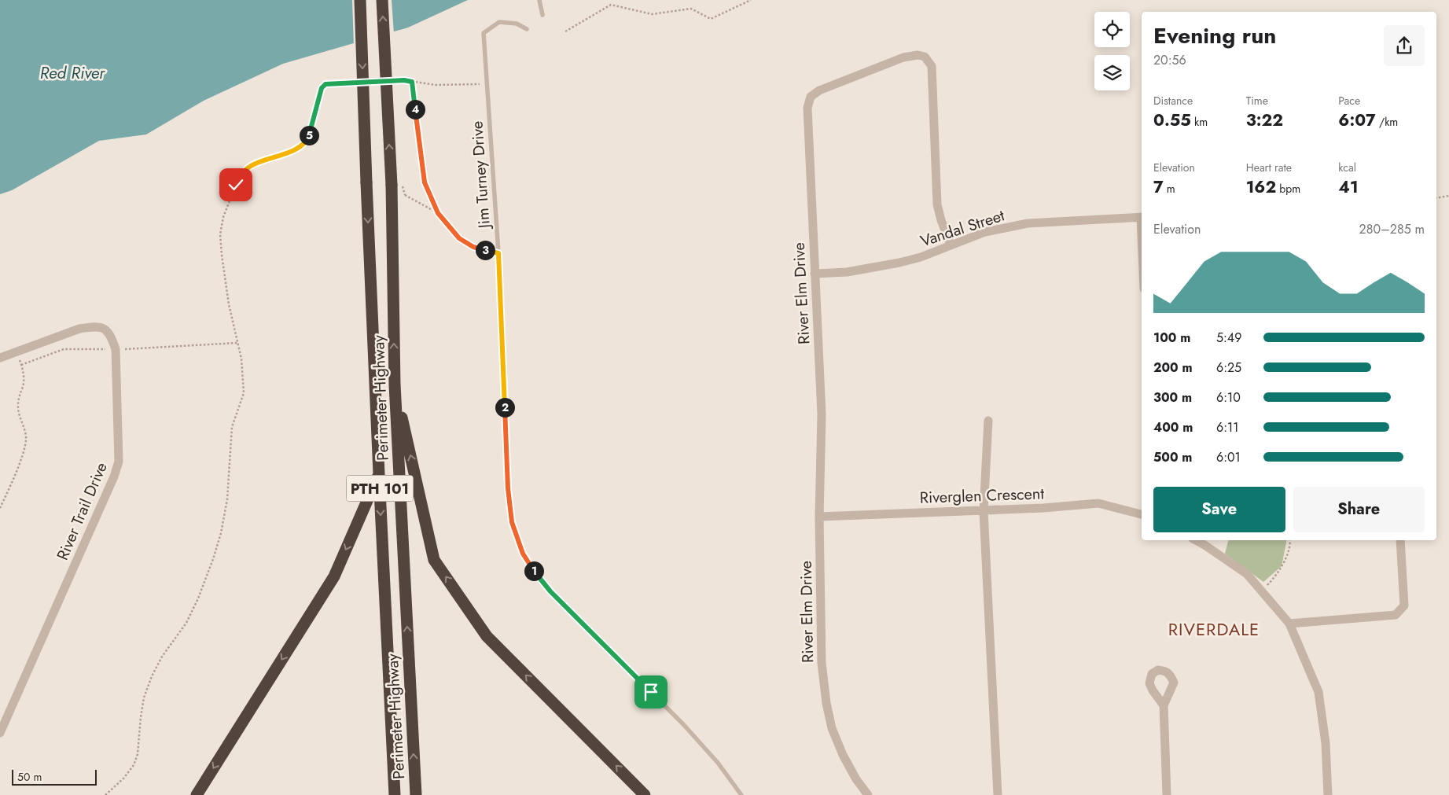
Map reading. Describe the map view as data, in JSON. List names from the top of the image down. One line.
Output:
{"streets":{"highway":["Perimeter Highway","PTH 101"],"street":["Vandal Street","River Elm Drive","Riverglen Crescent","River Trail Drive"],"lane":["Jim Turney Drive"]},"crossings":[["Vandal Street","River Elm Drive"],["River Elm Drive","Riverglen Crescent"]],"districts":["RIVERDALE"],"water":["Red River"],"scale_bar":"50 m","page":{"heading":["Evening run","20:56"],"stats":[["Distance","0.55 km"],["Time","3:22"],["Pace","6:07 /km"],["Elevation","7 m"],["Heart rate","162 bpm"],["kcal","41"]],"pins":["4","5","3","2","1"],"chart":["Elevation","280–285 m"],"list":[{"name":"100 m","note":"5:49"},{"name":"200 m","note":"6:25"},{"name":"300 m","note":"6:10"},{"name":"400 m","note":"6:11"},{"name":"500 m","note":"6:01"}],"buttons":["Save","Share"],"scale":"50 m"}}
